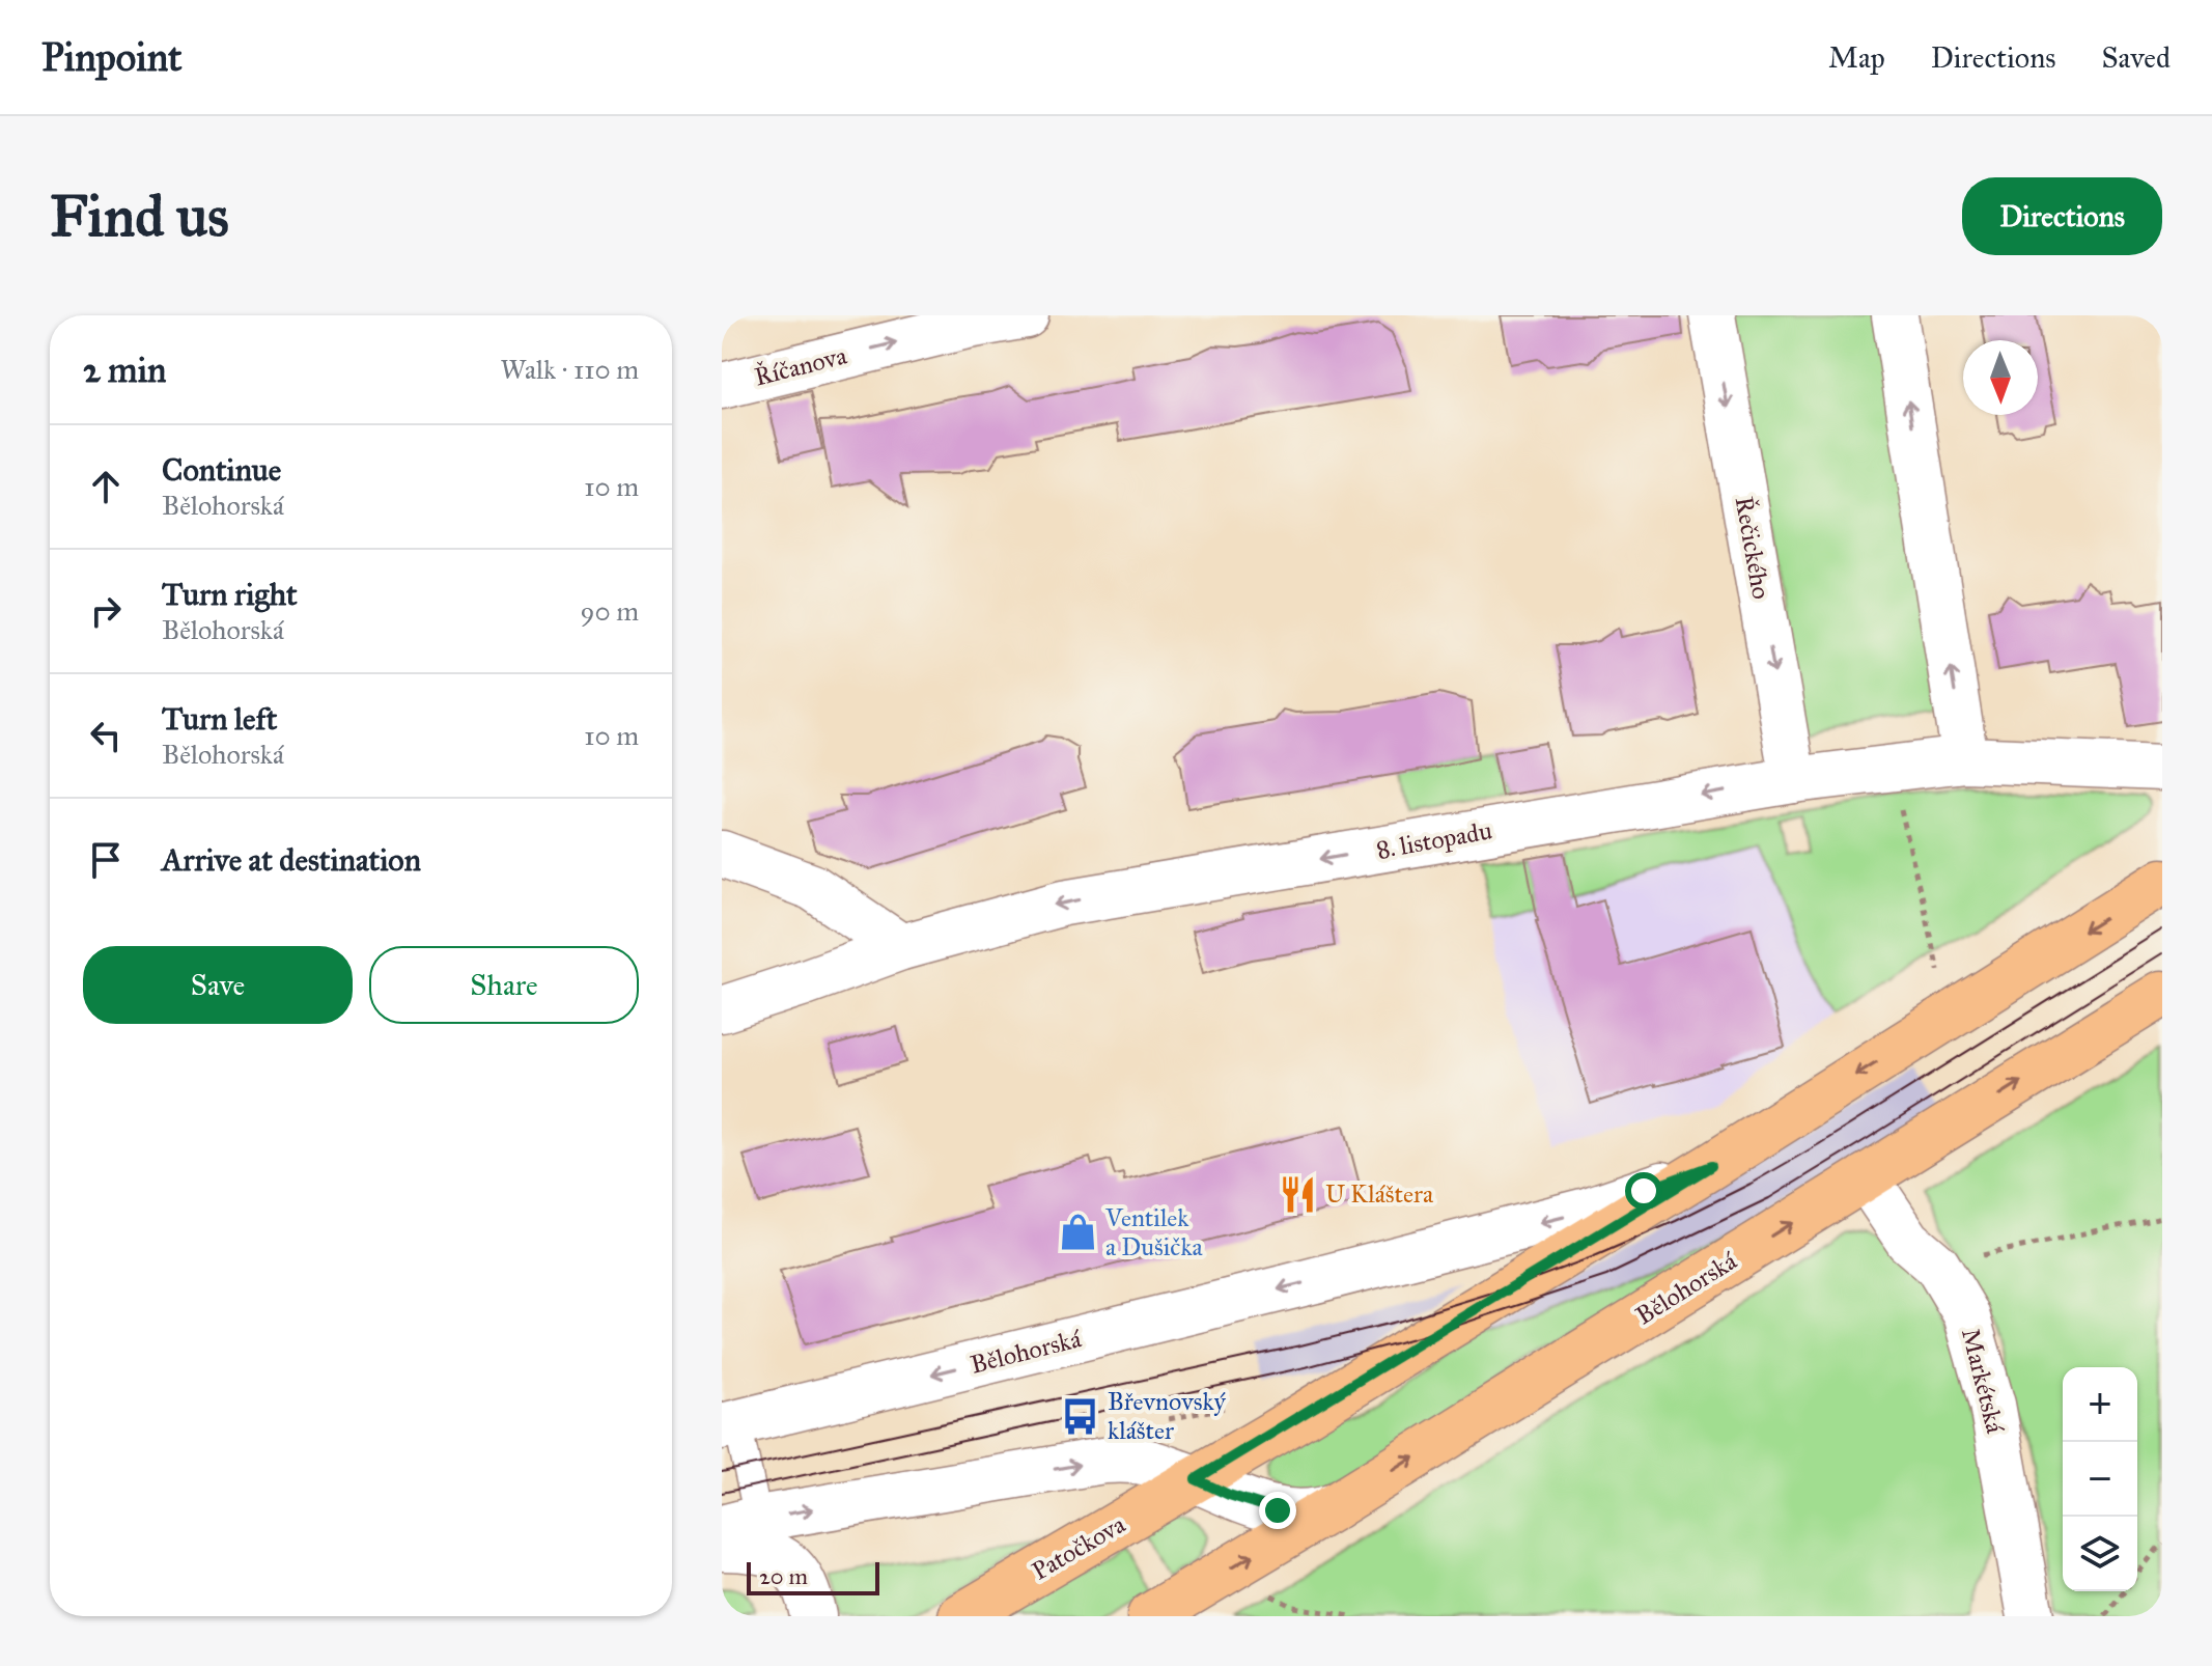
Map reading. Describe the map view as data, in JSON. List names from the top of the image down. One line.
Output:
{"streets":{"main road":["Bělohorská","Patočkova"],"street":["Říčanova","Řečického","8. listopadu","Markétská"]},"crossings":[["Řečického","8. listopadu"],["Bělohorská","Markétská"],["Bělohorská","Patočkova"]],"one_way":["Říčanova","8. listopadu"],"places":{"restaurant":["U Kláštera"],"shop":["Ventilek a Dušička"],"bus stop":["Břevnovský klášter"]},"scale_bar":"20 m","north":"bottom","page":{"header":"Pinpoint","nav":["Map","Directions","Saved"],"buttons":["Directions",["Save","Share"]],"title":"Find us","heading":["2 min","Walk · 110 m"],"list":[["Continue","Bělohorská","10 m"],["Turn right","Bělohorská","90 m"],["Turn left","Bělohorská","10 m"],"Arrive at destination"],"map_buttons":["+","−"],"scale":"20 m"}}
